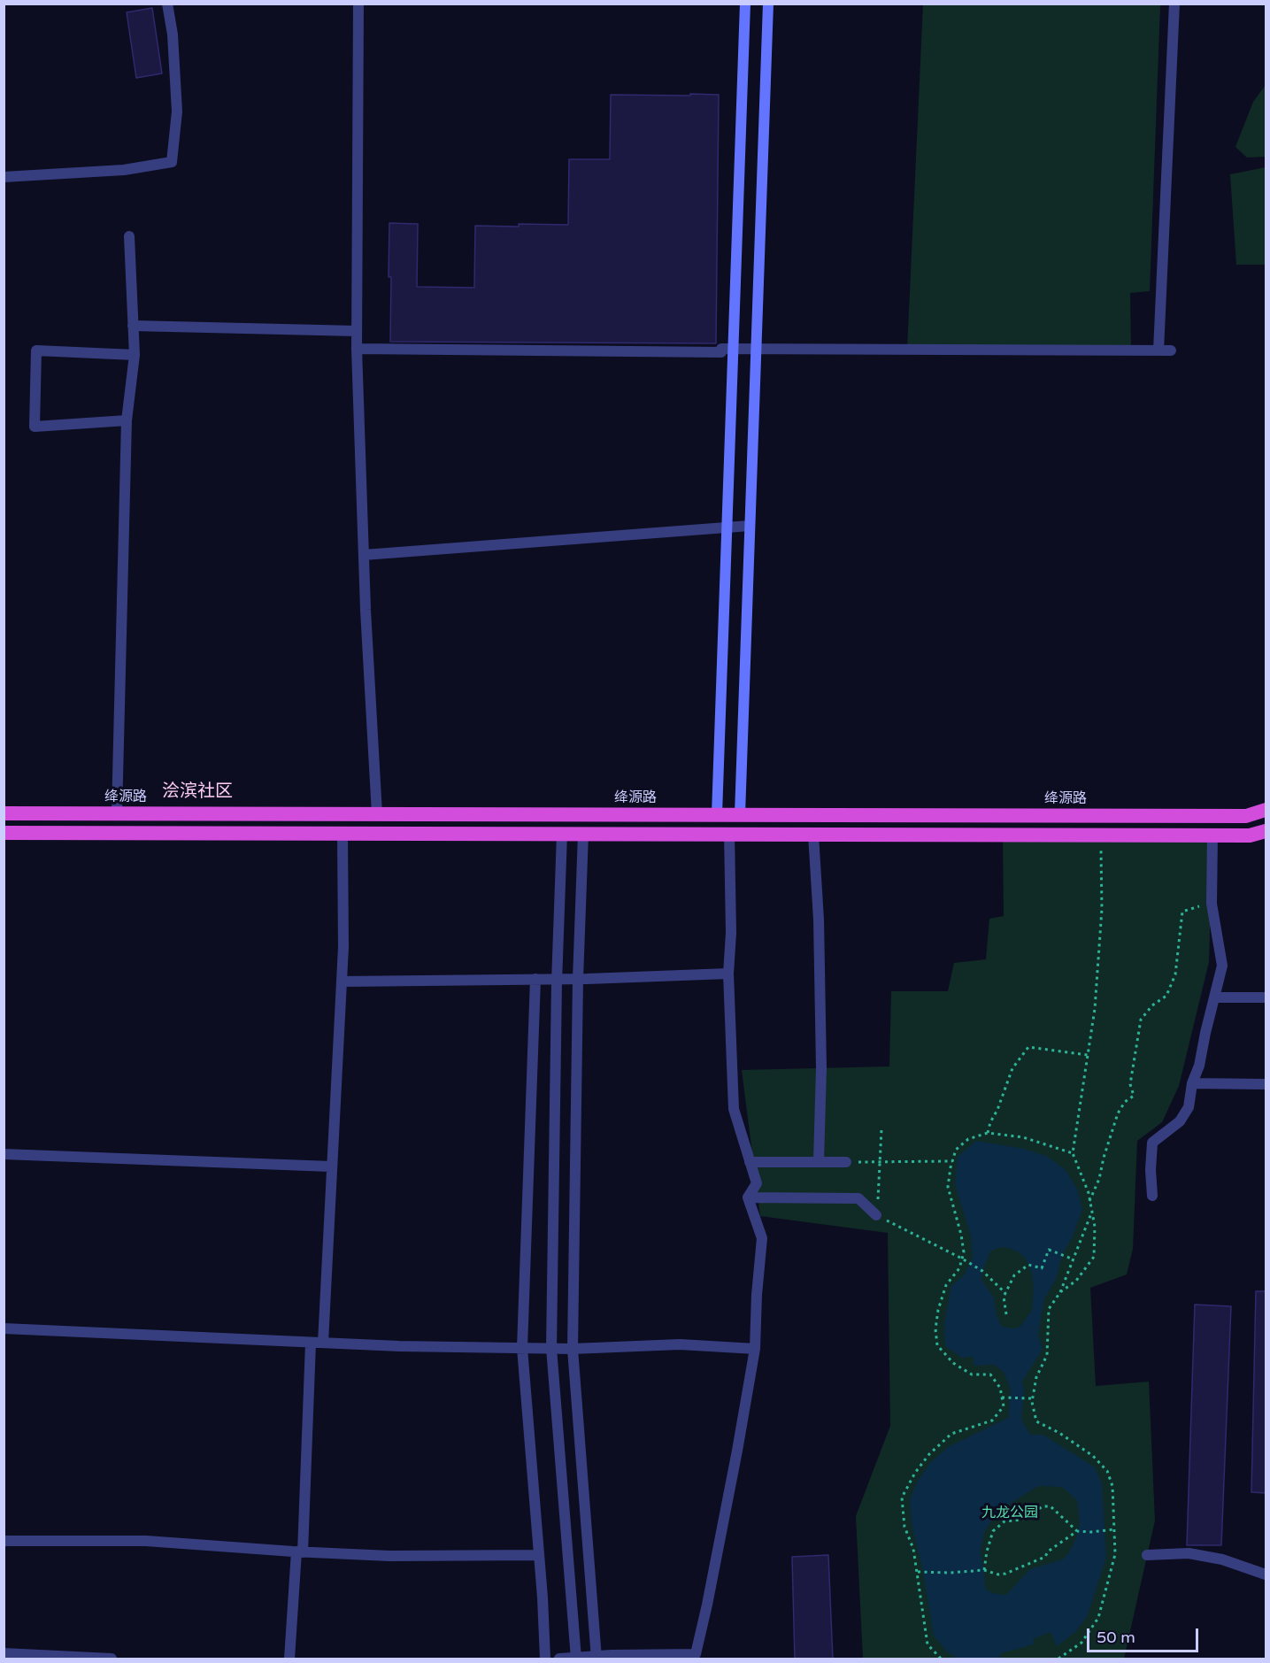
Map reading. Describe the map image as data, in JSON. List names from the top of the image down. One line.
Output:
{"streets":{"highway":["绛源路"]},"districts":["浍滨社区"],"parks":["九龙公园"],"scale_bar":"50 m"}
